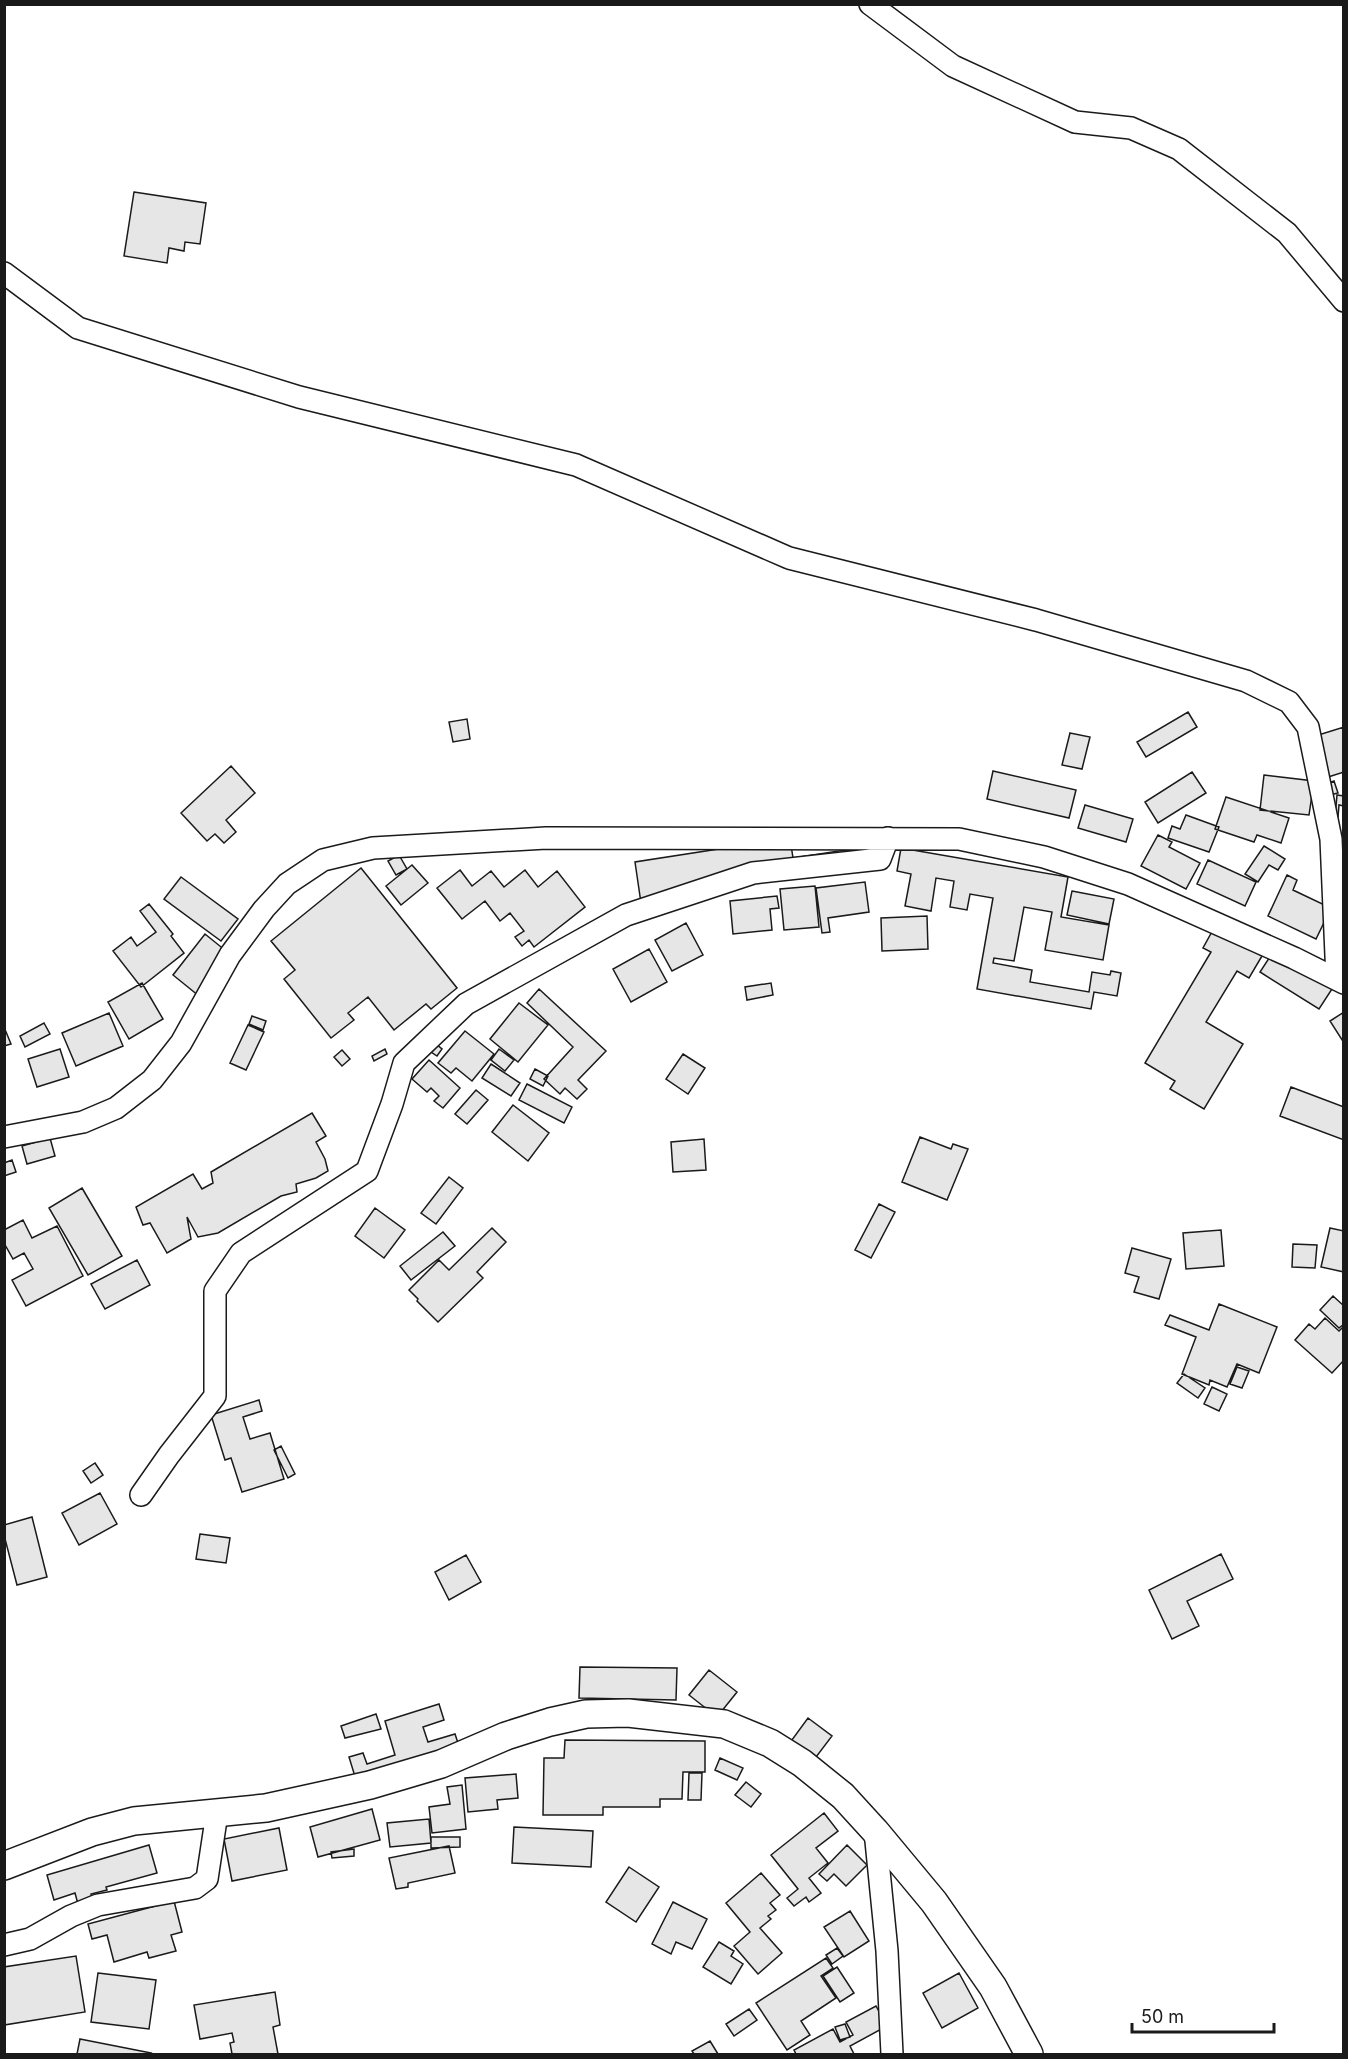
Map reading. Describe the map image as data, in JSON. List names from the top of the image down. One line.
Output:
{"scale_bar":"50 m"}
